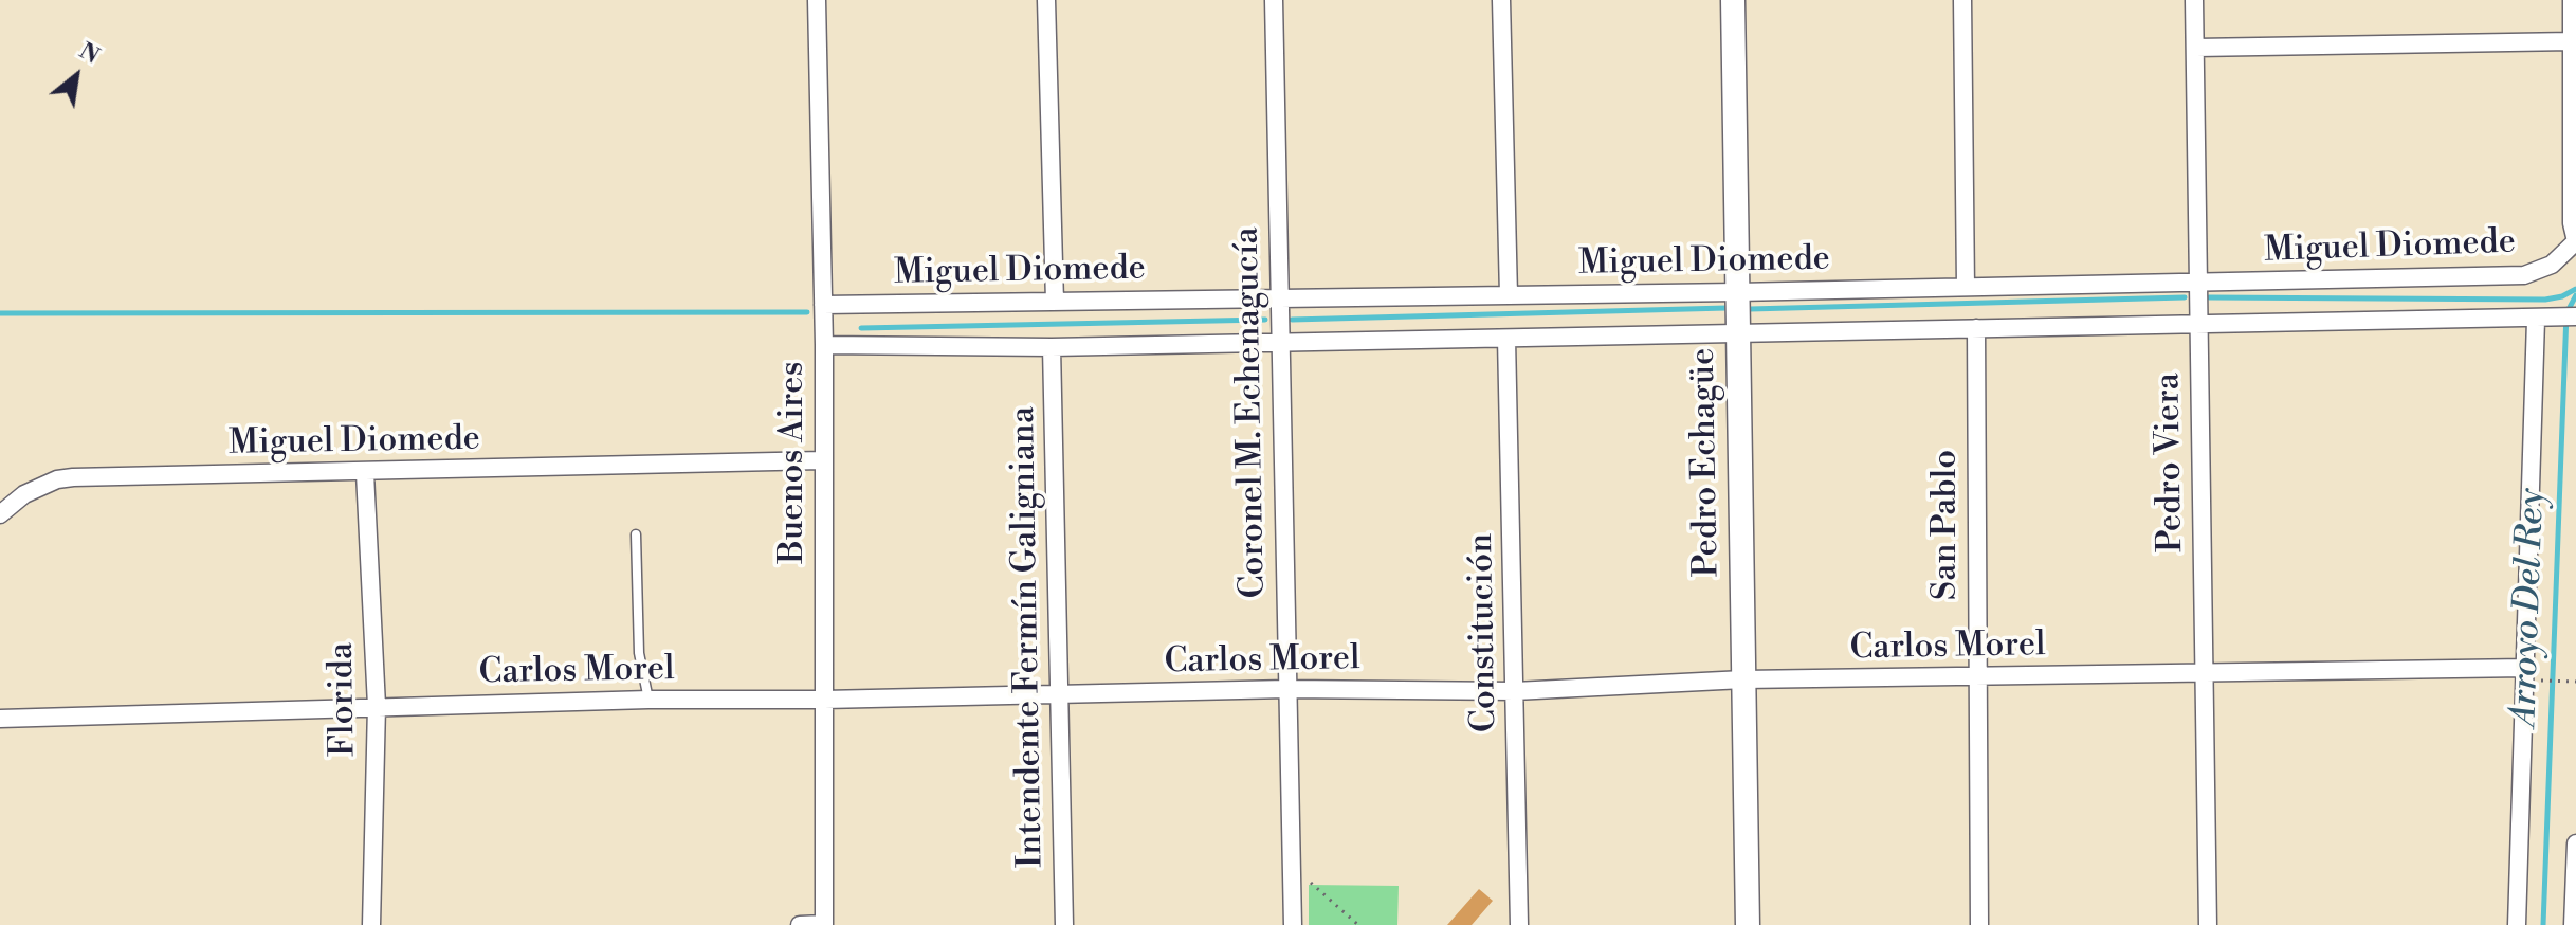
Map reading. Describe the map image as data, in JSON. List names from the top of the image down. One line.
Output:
{"streets":{"street":["Miguel Diomede","Coronel M. Echenagucía","Buenos Aires","Pedro Echagüe","Pedro Viera","San Pablo","Constitución","Intendente Fermín Galigniana","Carlos Morel","Florida"]},"crossings":[["Miguel Diomede","Coronel M. Echenagucía"],["Miguel Diomede","Buenos Aires"],["Miguel Diomede","Pedro Echagüe"],["Miguel Diomede","Pedro Viera"],["Miguel Diomede","San Pablo"],["Miguel Diomede","Constitución"],["Miguel Diomede","Intendente Fermín Galigniana"],["Miguel Diomede","Florida"],["Coronel M. Echenagucía","Carlos Morel"],["Buenos Aires","Carlos Morel"],["Pedro Echagüe","Carlos Morel"],["Pedro Viera","Carlos Morel"],["San Pablo","Carlos Morel"],["Constitución","Carlos Morel"],["Intendente Fermín Galigniana","Carlos Morel"],["Carlos Morel","Florida"]],"water":["Arroyo Del Rey"],"north":"top right"}
